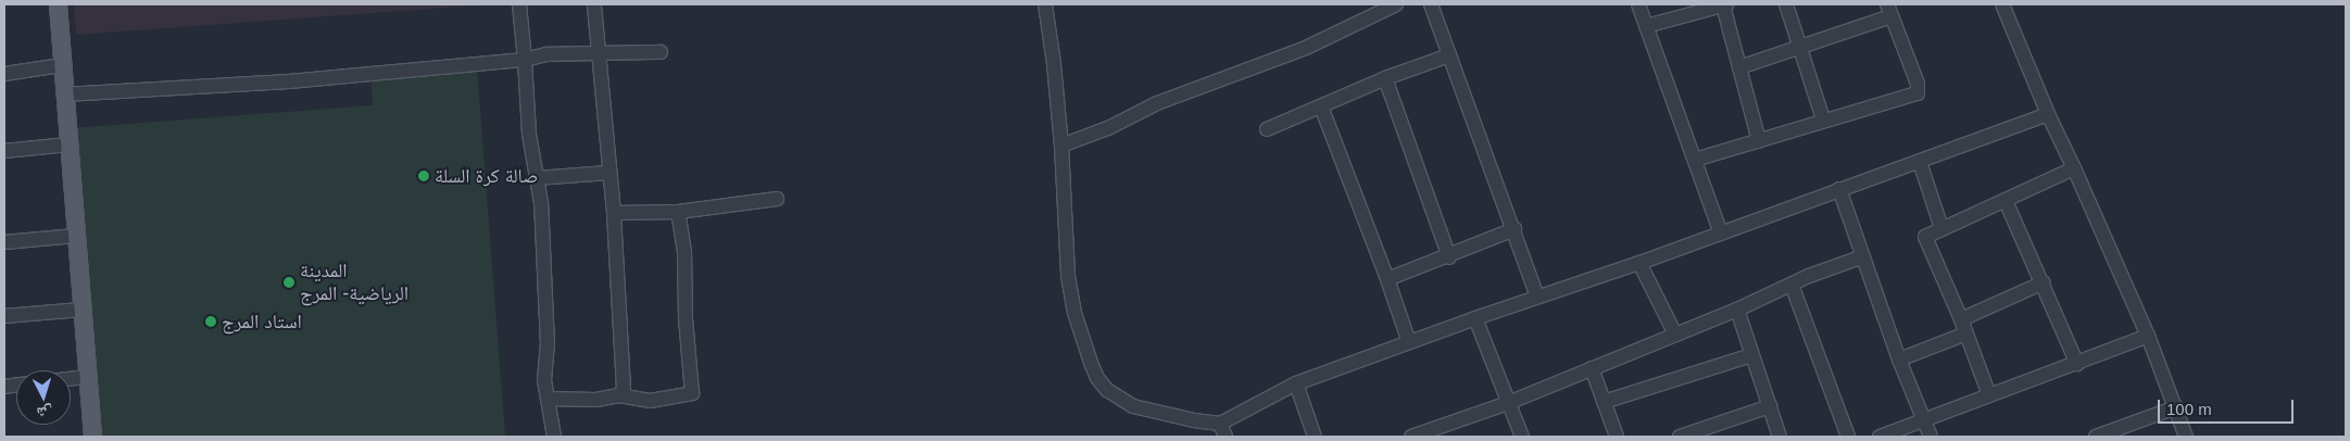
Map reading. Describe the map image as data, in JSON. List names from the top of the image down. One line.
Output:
{"places":["صالة كرة السلة","المدينة الرياضية- المرج","استاد المرج"],"scale_bar":"100 m","north":"bottom"}
